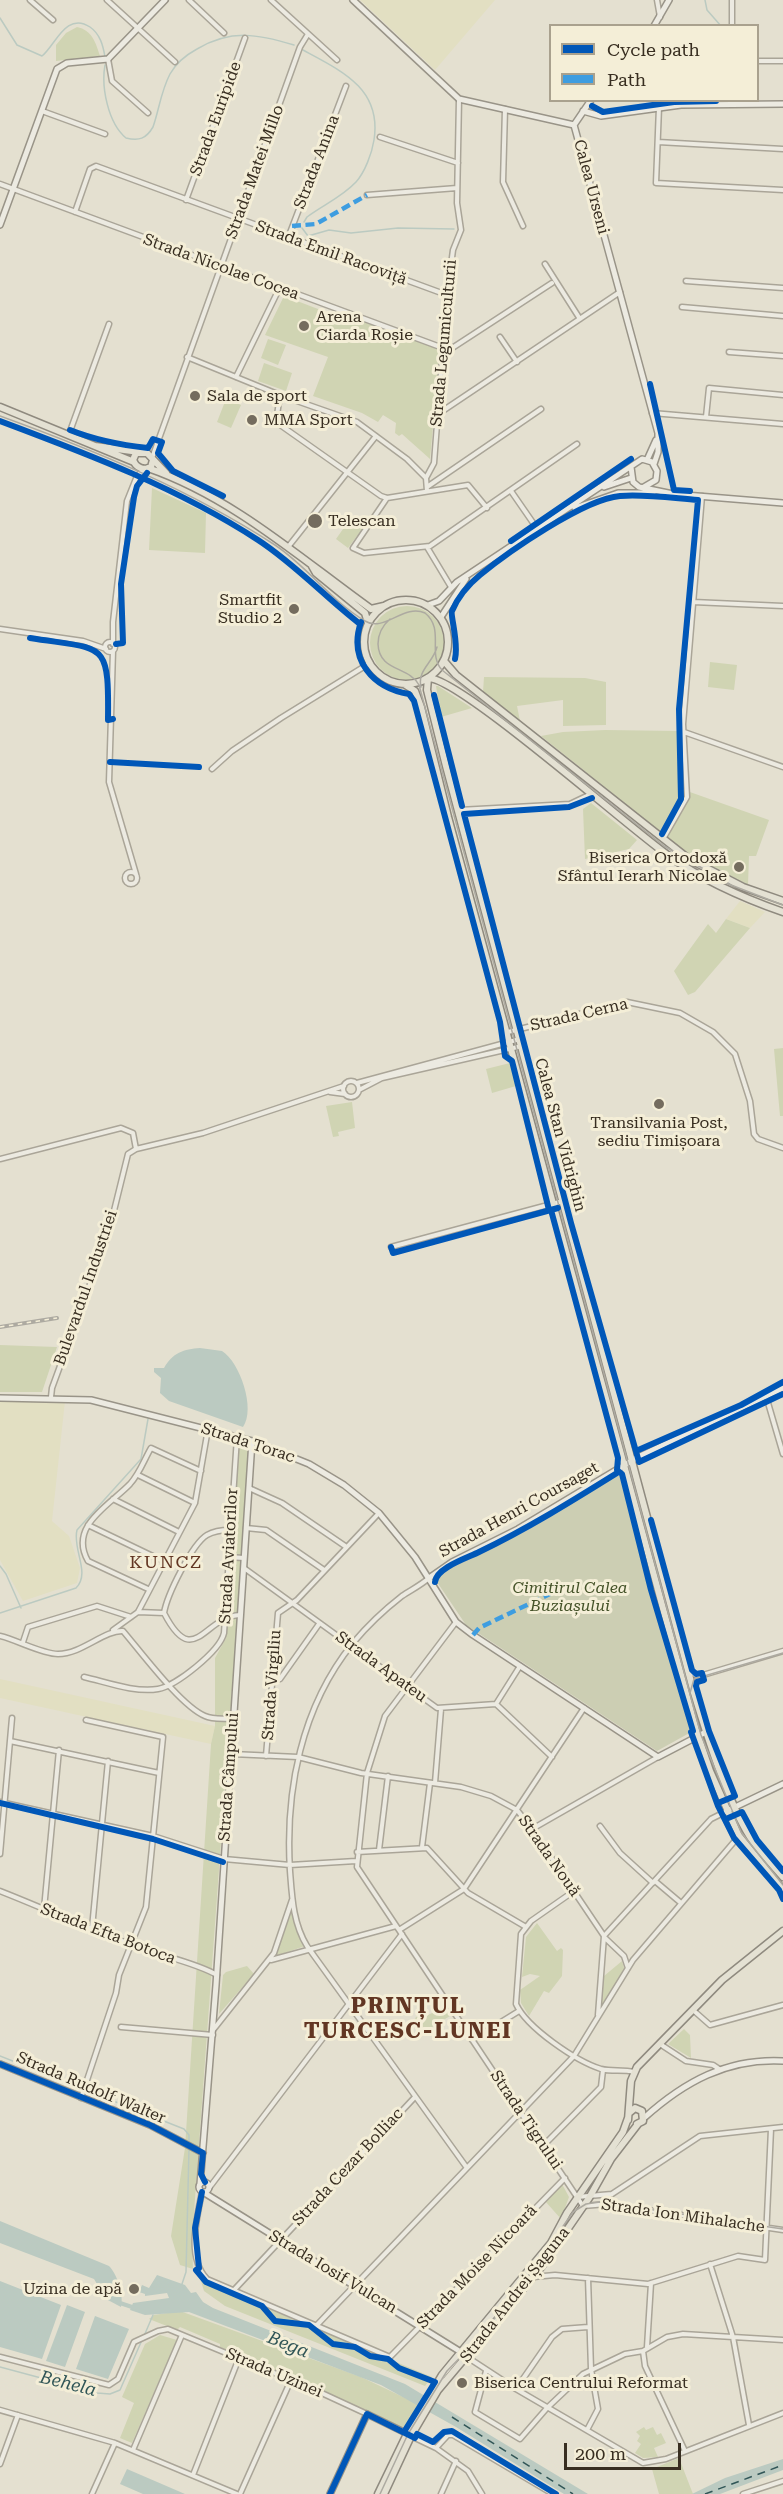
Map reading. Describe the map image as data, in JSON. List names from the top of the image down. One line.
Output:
{"streets":{"main road":["Calea Stan Vidrighin","Strada Andrei Șaguna"],"street":["Strada Euripide","Strada Anina","Strada Matei Millo","Calea Urseni","Strada Emil Racoviță","Strada Nicolae Cocea","Strada Legumiculturii","Strada Cerna","Bulevardul Industriei","Strada Torac","Strada Henri Coursaget","Strada Aviatorilor","Strada Apateu","Strada Virgiliu","Strada Câmpului","Strada Nouă","Strada Efta Botoca","Strada Rudolf Walter","Strada Tigrului","Strada Cezar Bolliac","Strada Ion Mihalache","Strada Moise Nicoară","Strada Iosif Vulcan","Strada Uzinei"]},"crossings":[["Strada Euripide","Strada Emil Racoviță"],["Strada Anina","Strada Emil Racoviță"],["Strada Matei Millo","Strada Emil Racoviță"],["Strada Matei Millo","Strada Nicolae Cocea"],["Calea Urseni","Strada Legumiculturii"],["Strada Emil Racoviță","Strada Nicolae Cocea"],["Strada Emil Racoviță","Strada Legumiculturii"],["Strada Nicolae Cocea","Strada Legumiculturii"],["Strada Cerna","Calea Stan Vidrighin"],["Calea Stan Vidrighin","Strada Henri Coursaget"],["Bulevardul Industriei","Strada Torac"],["Strada Torac","Strada Henri Coursaget"],["Strada Torac","Strada Aviatorilor"],["Strada Torac","Strada Virgiliu"],["Strada Torac","Strada Câmpului"],["Strada Apateu","Strada Virgiliu"],["Strada Apateu","Strada Câmpului"],["Strada Virgiliu","Strada Nouă"],["Strada Câmpului","Strada Nouă"],["Strada Câmpului","Strada Efta Botoca"],["Strada Câmpului","Strada Rudolf Walter"],["Strada Câmpului","Strada Iosif Vulcan"],["Strada Tigrului","Strada Ion Mihalache"],["Strada Tigrului","Strada Moise Nicoară"],["Strada Tigrului","Strada Andrei Șaguna"],["Strada Cezar Bolliac","Strada Iosif Vulcan"],["Strada Ion Mihalache","Strada Andrei Șaguna"],["Strada Moise Nicoară","Strada Iosif Vulcan"],["Strada Iosif Vulcan","Strada Andrei Șaguna"]],"districts":["KUNCZ","PRINȚUL TURCESC-LUNEI"],"water":["Bega","Behela"],"parks":["Cimitirul Calea Buziașului"],"places":["Arena Ciarda Roșie","Sala de sport","MMA Sport","Telescan","Smartfit Studio 2","Biserica Ortodoxă Sfântul Ierarh Nicolae","Transilvania Post, sediu Timișoara","Uzina de apă","Biserica Centrului Reformat"],"legend":["Cycle path","Path"],"scale_bar":"200 m"}
